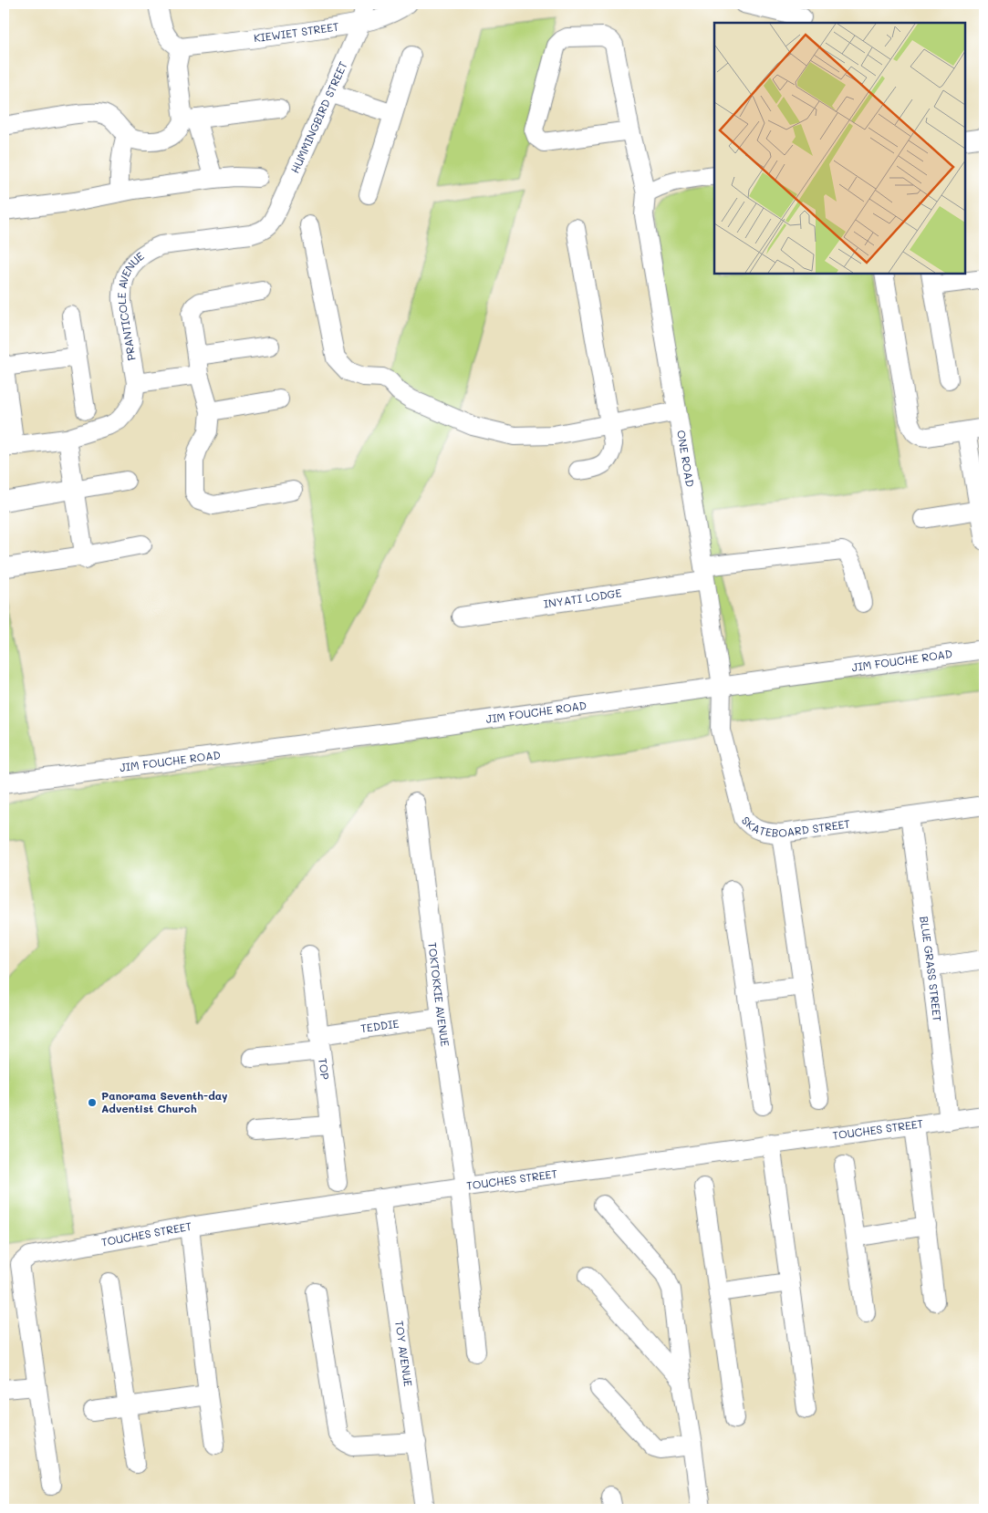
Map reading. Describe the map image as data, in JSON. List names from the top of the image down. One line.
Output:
{"streets":{"street":["KIEWIET STREET","HUMMINGBIRD STREET","PRANTICOLE AVENUE","ONE ROAD","INYATI LODGE","JIM FOUCHE ROAD","SKATEBOARD STREET","BLUE GRASS STREET","TOKTOKKIE AVENUE","TEDDIE","TOP","TOUCHES STREET","TOY AVENUE"]},"crossings":[["KIEWIET STREET","HUMMINGBIRD STREET"],["HUMMINGBIRD STREET","PRANTICOLE AVENUE"],["ONE ROAD","INYATI LODGE"],["ONE ROAD","JIM FOUCHE ROAD"],["ONE ROAD","SKATEBOARD STREET"],["JIM FOUCHE ROAD","SKATEBOARD STREET"],["SKATEBOARD STREET","BLUE GRASS STREET"],["BLUE GRASS STREET","TOUCHES STREET"],["TOKTOKKIE AVENUE","TEDDIE"],["TOKTOKKIE AVENUE","TOUCHES STREET"],["TEDDIE","TOP"],["TOUCHES STREET","TOY AVENUE"]],"places":["Panorama Seventh-day Adventist Church"]}
